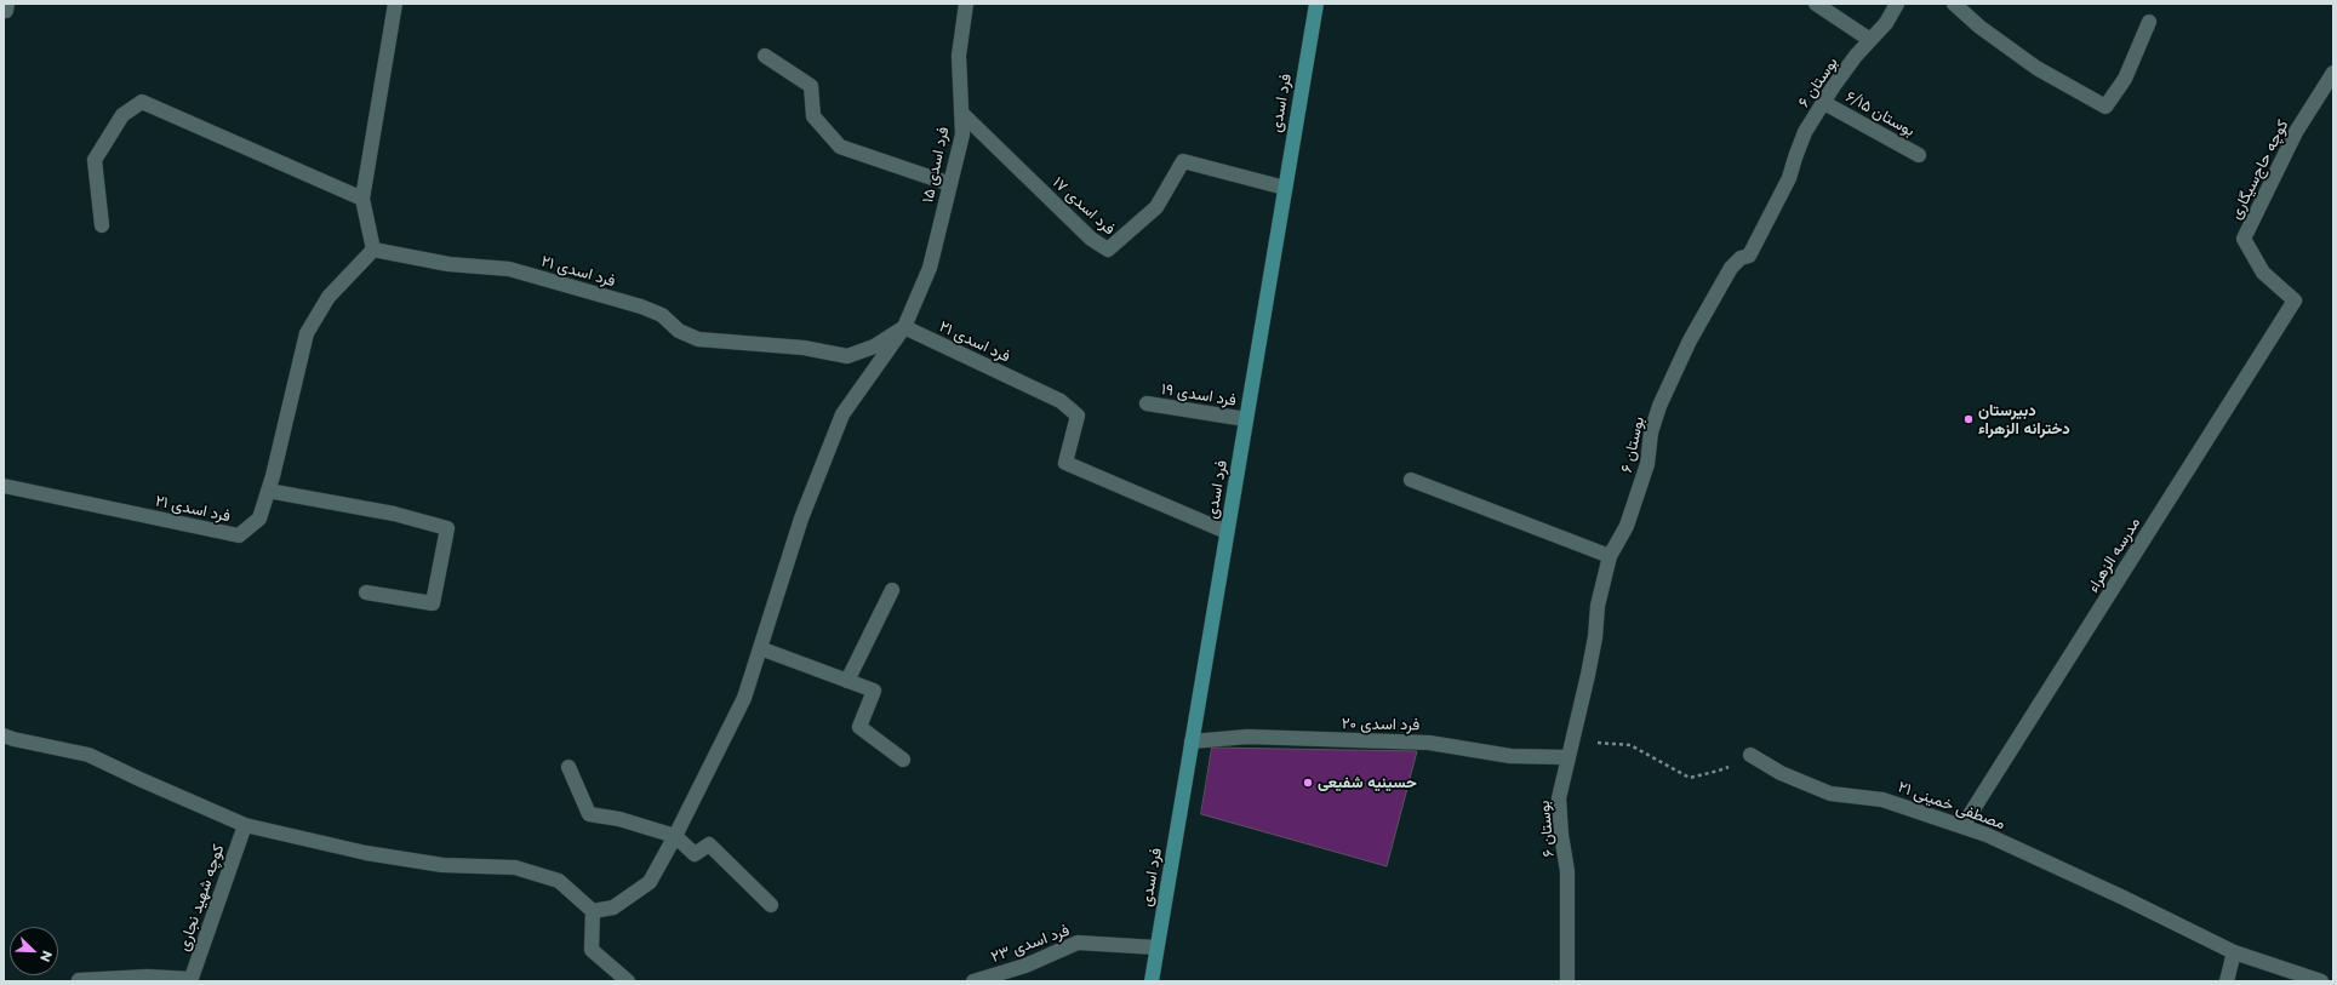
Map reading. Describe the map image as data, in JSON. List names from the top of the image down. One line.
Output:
{"streets":{"main road":["فرد اسدی"],"street":["بوستان ۶","بوستان ۶/۱۵","فرد اسدی ۱۵","کوچه حاج‌سیگاری","فرد اسدی ۱۷","فرد اسدی ۲۱","فرد اسدی ۱۹","مدرسه الزهراء","فرد اسدی ۲۰","مصطفی خمینی ۲۱","کوچه شهید ‌نجاری","فرد اسدی ۲۳"]},"crossings":[["بوستان ۶","بوستان ۶/۱۵"],["بوستان ۶","فرد اسدی ۲۰"],["فرد اسدی","فرد اسدی ۱۷"],["فرد اسدی","فرد اسدی ۲۱"],["فرد اسدی","فرد اسدی ۱۹"],["فرد اسدی","فرد اسدی ۲۰"],["فرد اسدی","فرد اسدی ۲۳"],["فرد اسدی ۱۵","فرد اسدی ۱۷"],["فرد اسدی ۱۵","فرد اسدی ۲۱"],["کوچه حاج‌سیگاری","مدرسه الزهراء"],["مدرسه الزهراء","مصطفی خمینی ۲۱"]],"places":["دبیرستان دخترانه الزهراء","حسینیه شفیعی"],"north":"bottom right"}
